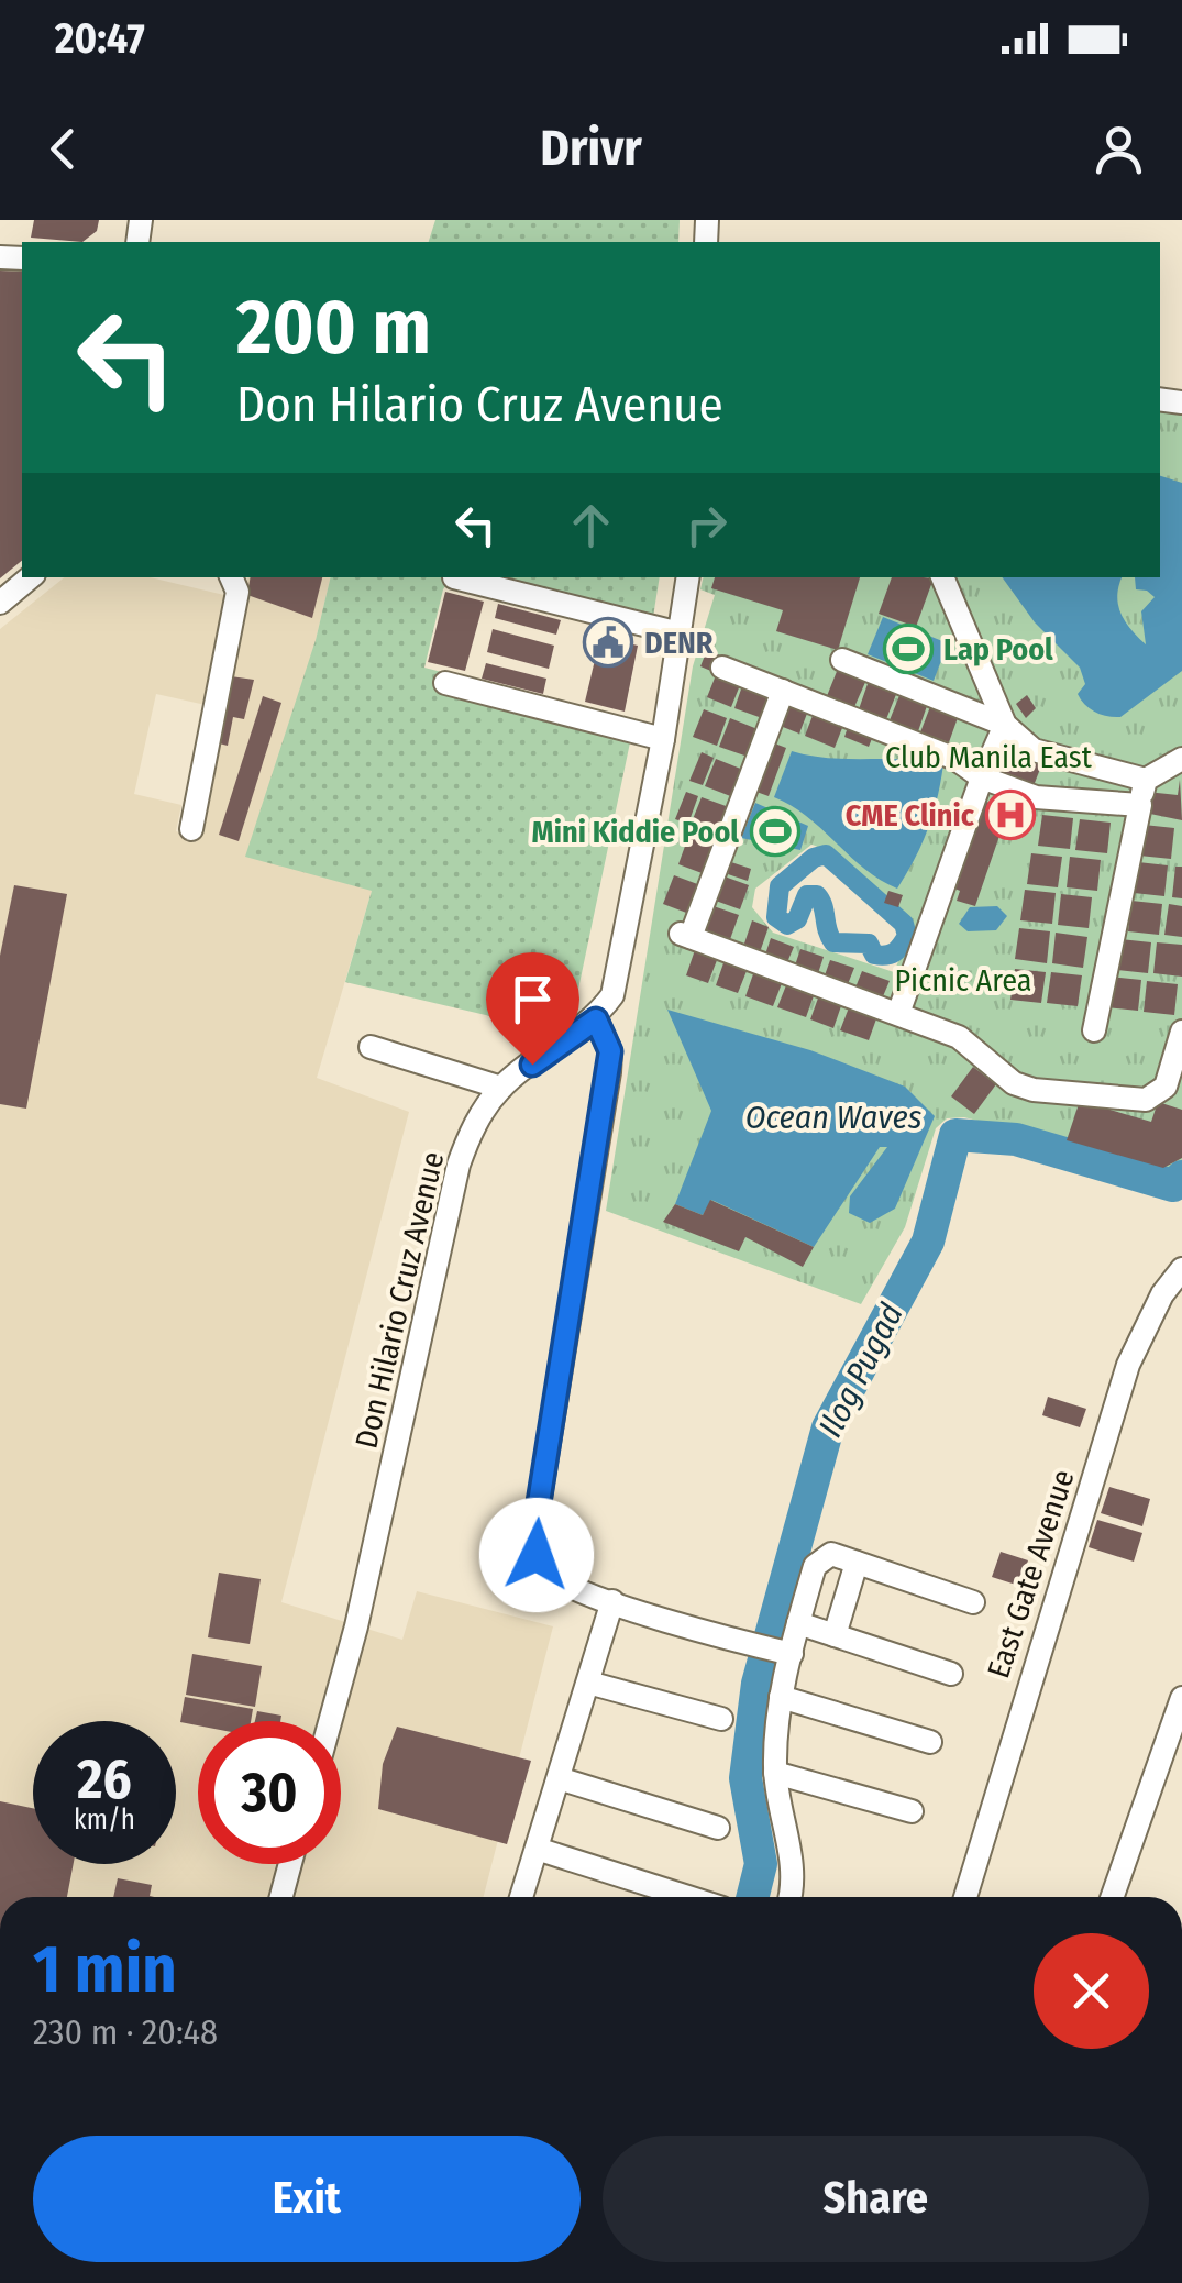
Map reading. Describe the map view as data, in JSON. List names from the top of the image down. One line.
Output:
{"streets":{"street":["Don Hilario Cruz Avenue","East Gate Avenue"]},"water":["Ocean Waves","Ilog Pugad"],"parks":["Club Manila East","Picnic Area"],"places":{"public building":["DENR"],"sports":["Lap Pool","Mini Kiddie Pool"],"hospital":["CME Clinic"]},"page":{"status":"20:47","header":"Drivr","turn":["200 m","Don Hilario Cruz Avenue"],"speed":"26 km/h","limit":"30","heading":["1 min","230 m · 20:48"],"buttons":["Exit","Share"]}}
